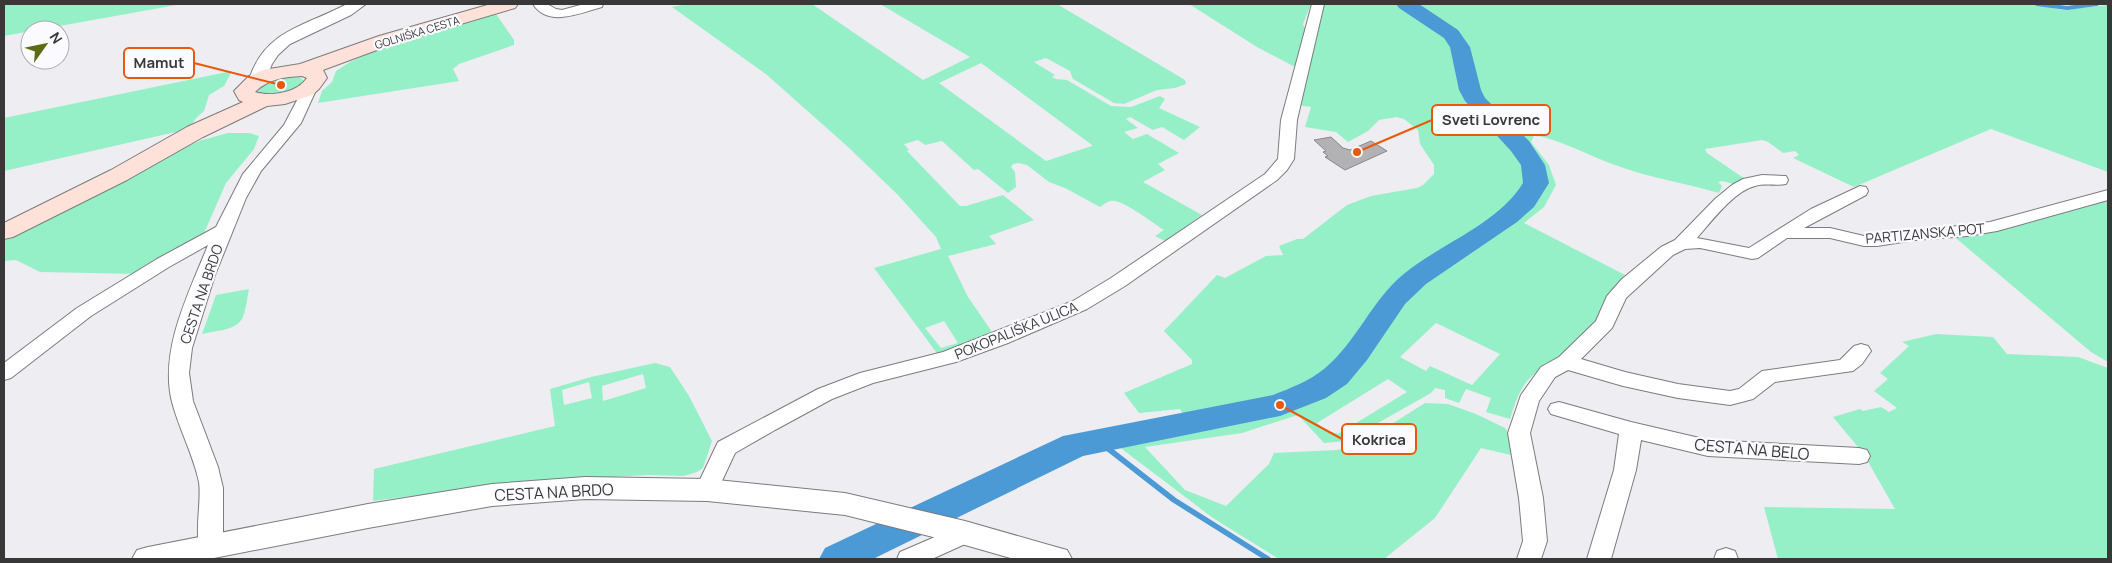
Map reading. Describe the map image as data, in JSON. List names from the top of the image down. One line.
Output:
{"streets":{"main road":["GOLNIŠKA CESTA"],"street":["PARTIZANSKA POT","CESTA NA BRDO","POKOPALIŠKA ULICA","CESTA NA BELO"]},"crossings":[["GOLNIŠKA CESTA","CESTA NA BRDO"],["CESTA NA BRDO","POKOPALIŠKA ULICA"]],"places":["Mamut","Sveti Lovrenc","Kokrica"],"north":"top right"}
